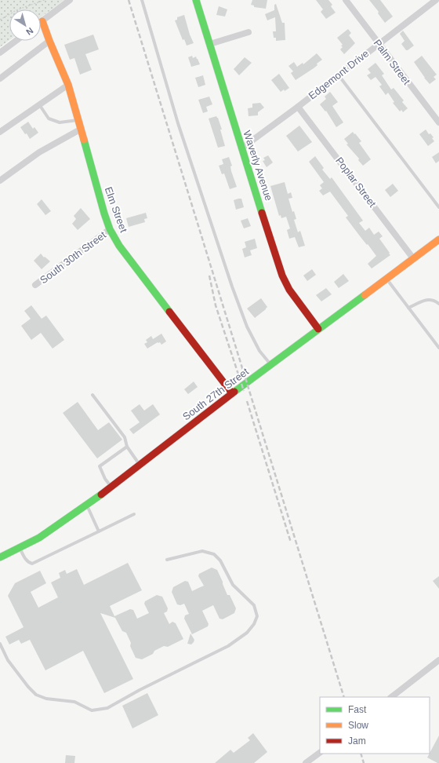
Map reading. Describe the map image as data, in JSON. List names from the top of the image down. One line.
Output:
{"streets":{"street":["Palm Street","Edgemont Drive","Waverly Avenue","Poplar Street","Elm Street","South 30th Street","South 27th Street"]},"crossings":[["Palm Street","Edgemont Drive"],["Edgemont Drive","Waverly Avenue"],["Edgemont Drive","Poplar Street"],["Waverly Avenue","South 27th Street"],["Poplar Street","South 27th Street"],["Elm Street","South 30th Street"],["Elm Street","South 27th Street"]],"legend":["Fast","Slow","Jam"],"north":"bottom right"}
